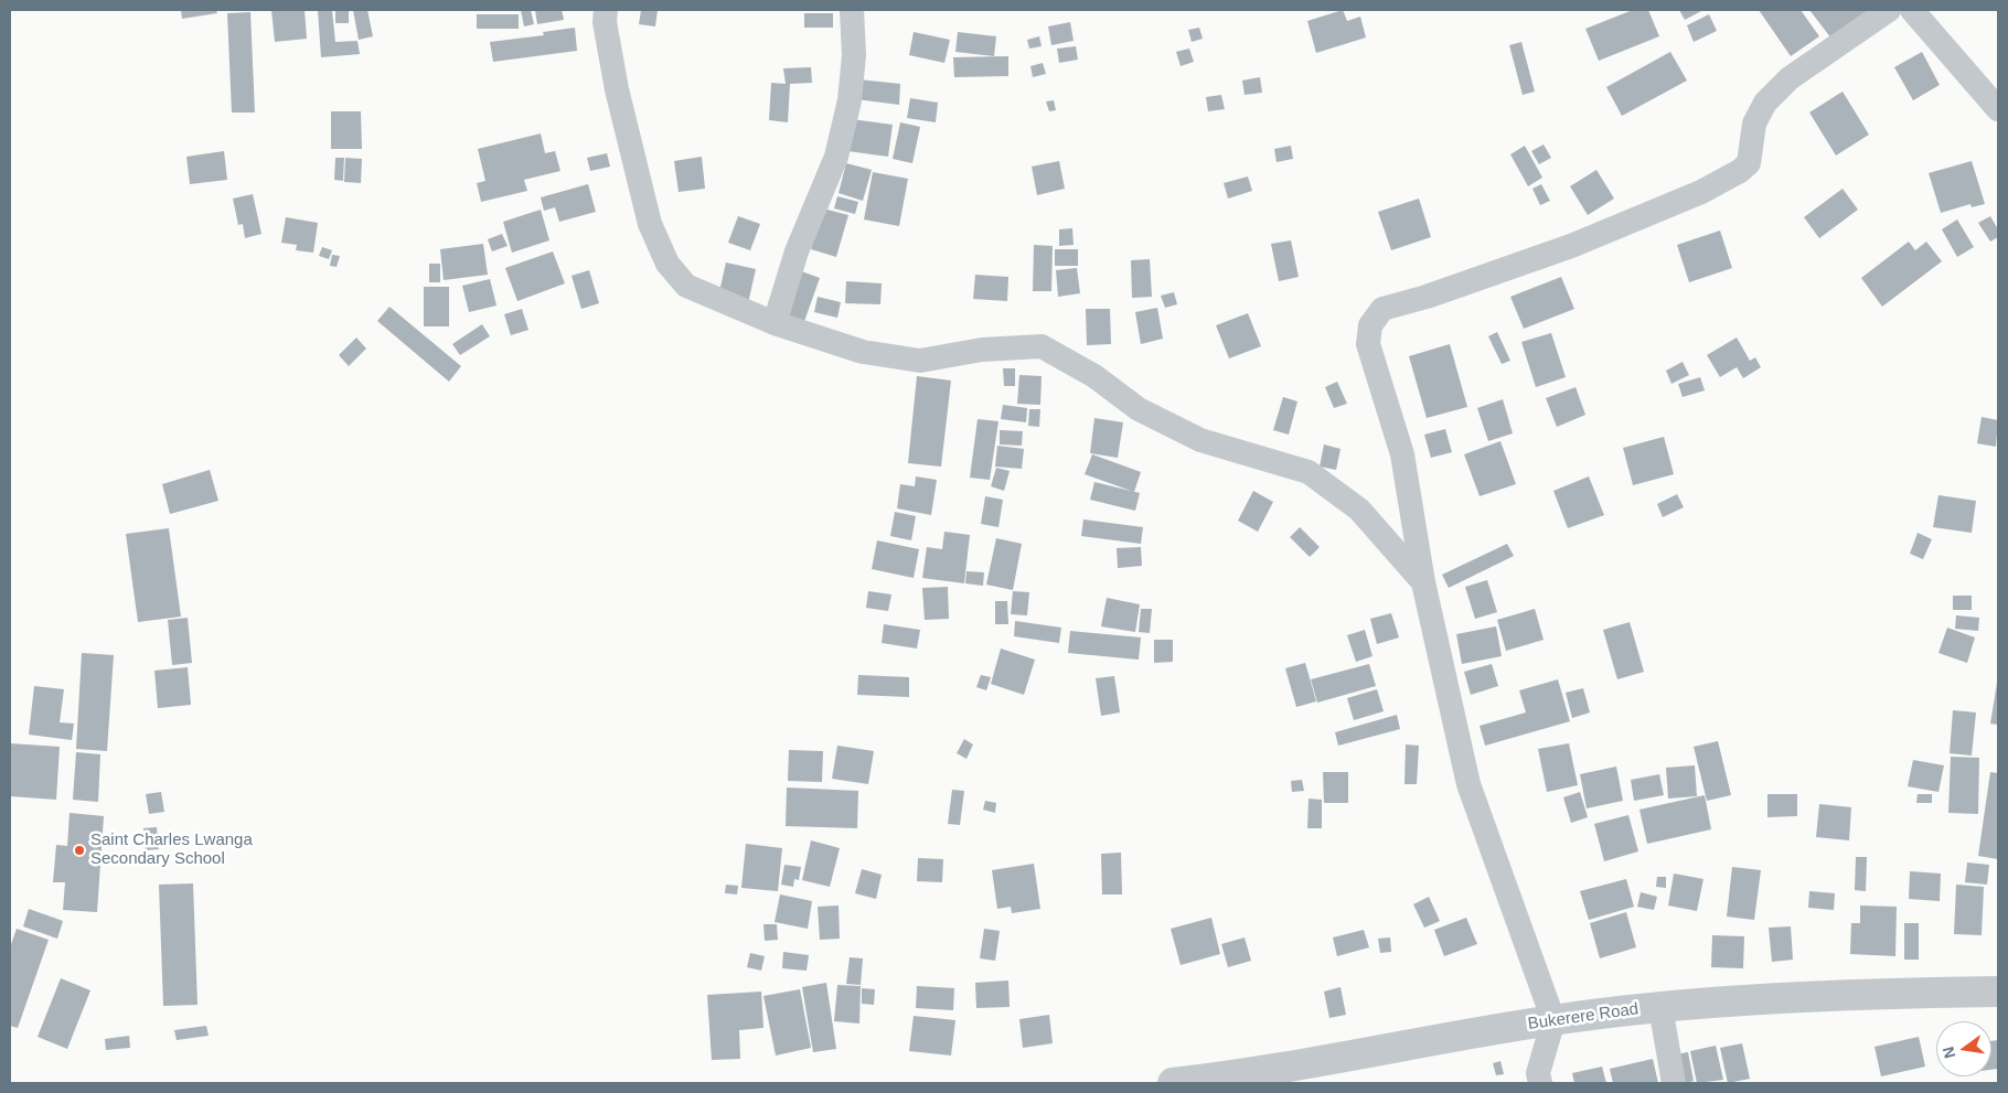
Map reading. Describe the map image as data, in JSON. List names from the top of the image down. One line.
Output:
{"streets":{"street":["Bukerere Road"]},"places":["Saint Charles Lwanga Secondary School"],"north":"left"}
